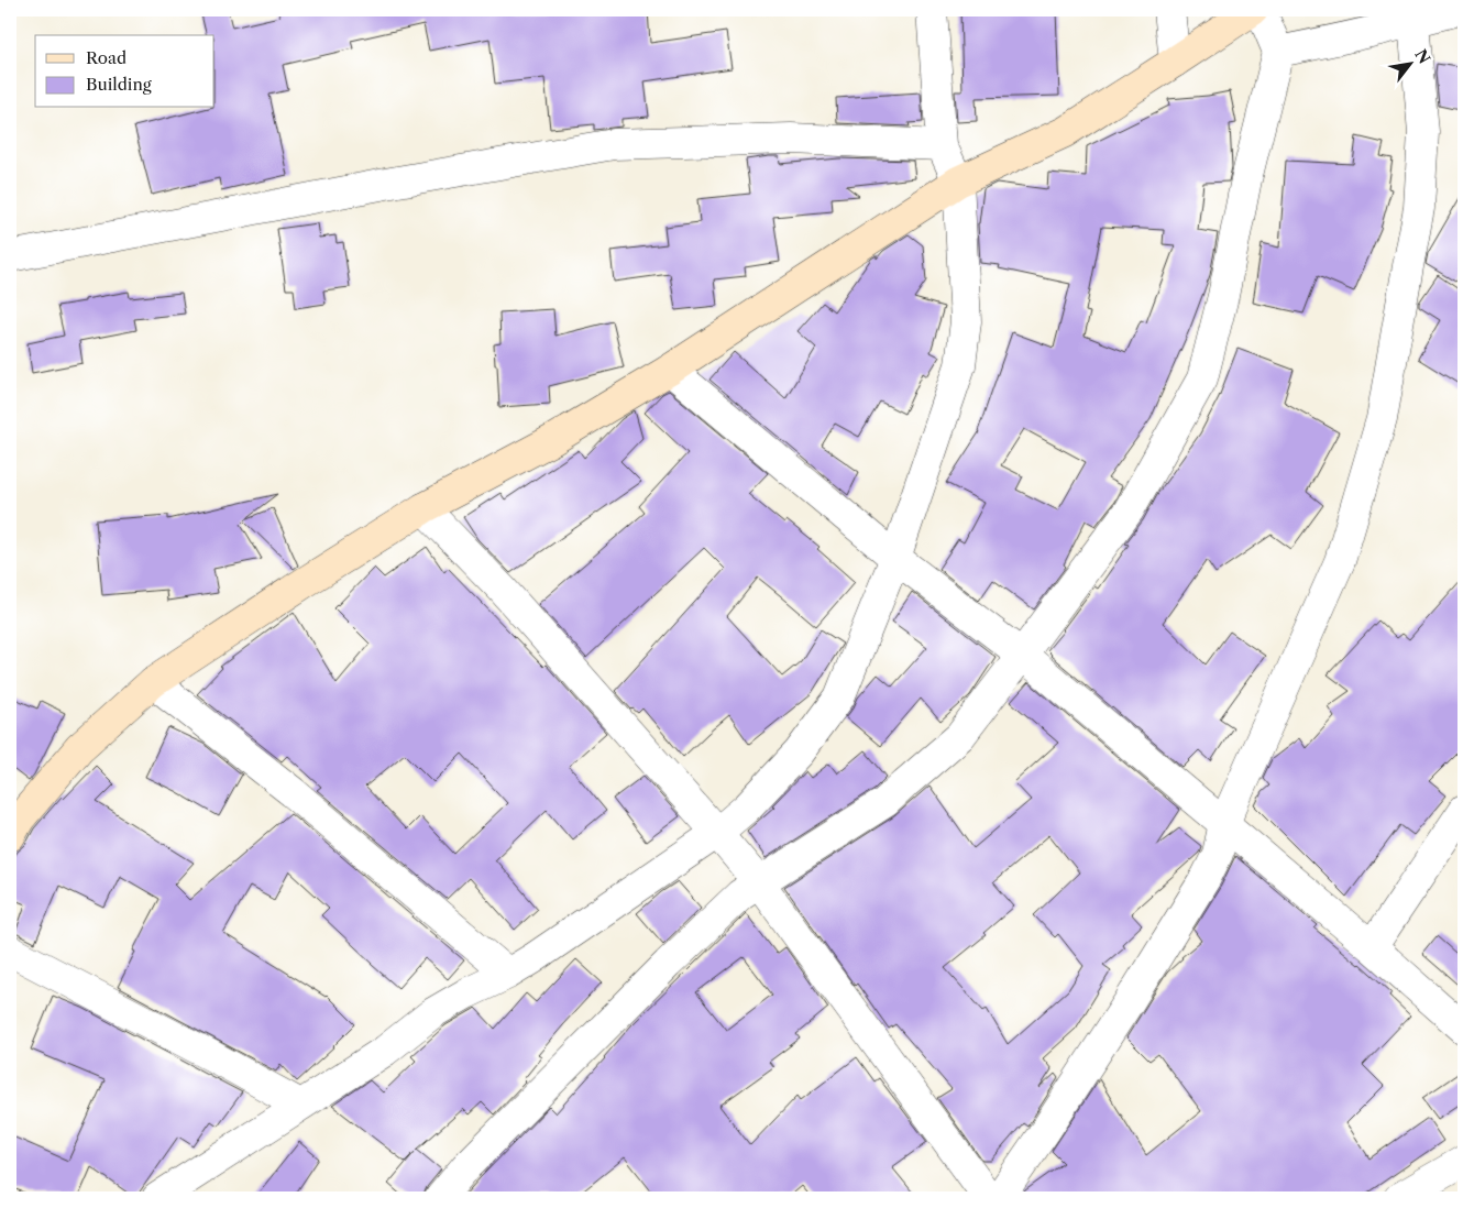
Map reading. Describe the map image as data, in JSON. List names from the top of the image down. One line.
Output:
{"legend":["Road","Building"],"north":"top right"}
